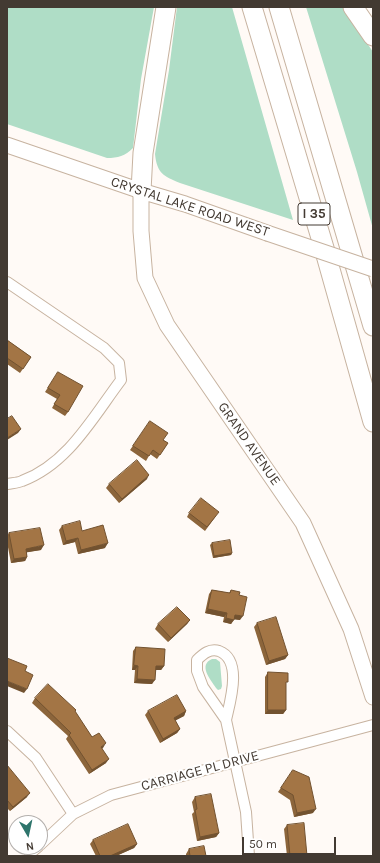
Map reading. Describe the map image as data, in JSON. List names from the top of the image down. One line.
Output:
{"streets":{"highway":["I 35"],"street":["CRYSTAL LAKE ROAD WEST","GRAND AVENUE","CARRIAGE PL DRIVE"]},"crossings":[["CRYSTAL LAKE ROAD WEST","GRAND AVENUE"]],"scale_bar":"50 m","north":"bottom"}
